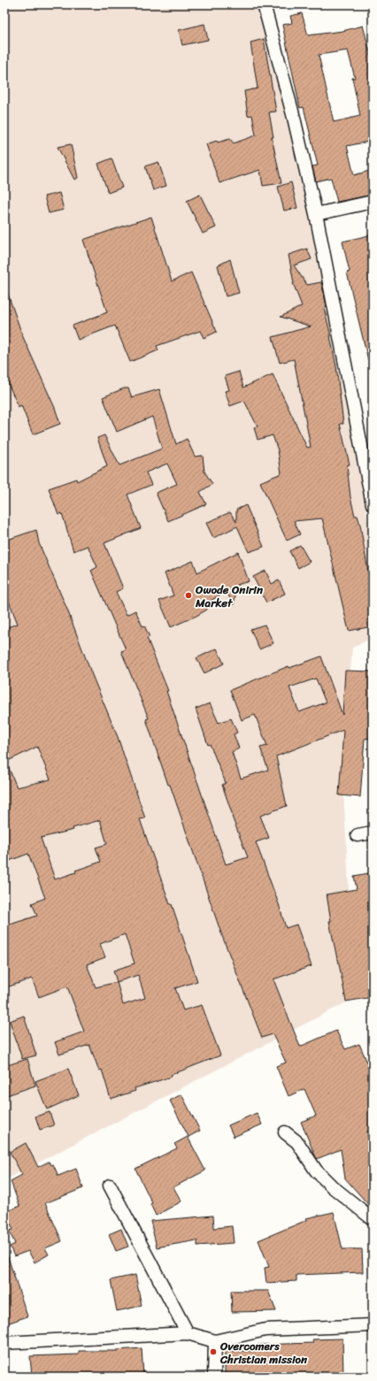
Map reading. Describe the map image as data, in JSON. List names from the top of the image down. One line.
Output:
{"places":["Owode Onirin Market","Overcomers Christian mission"]}
